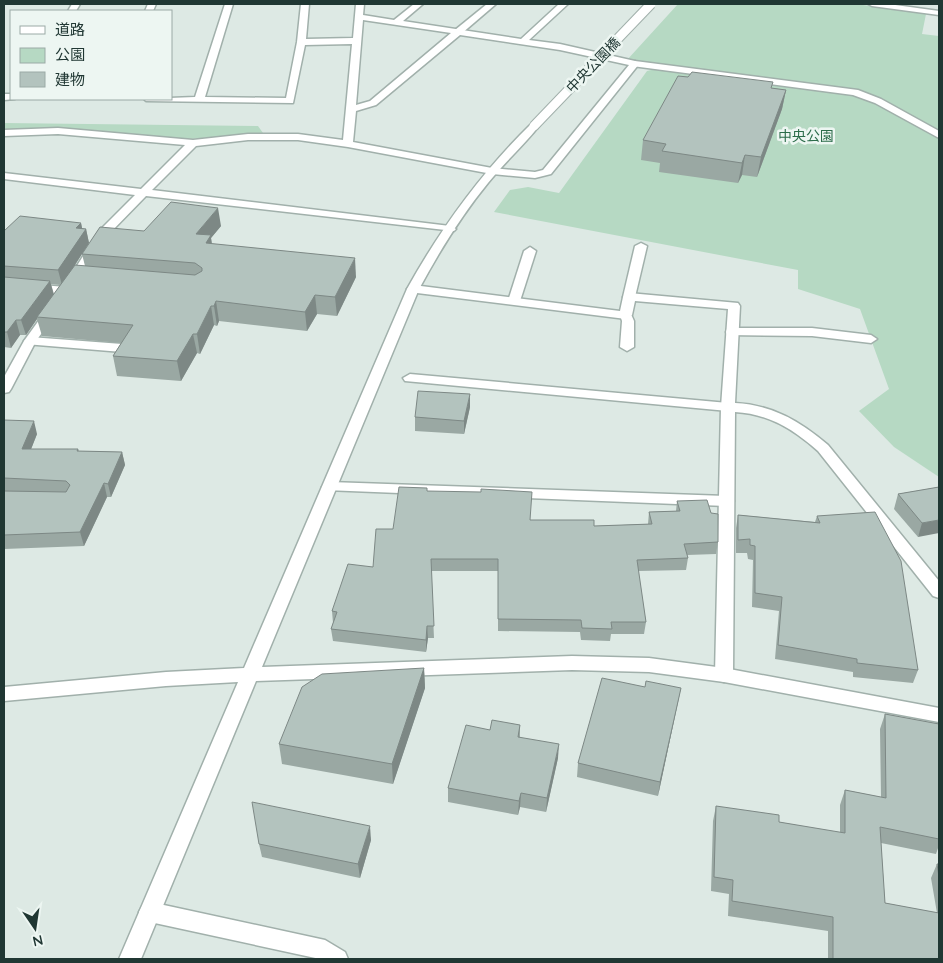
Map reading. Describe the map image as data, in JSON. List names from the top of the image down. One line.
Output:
{"streets":{"street":["中央公園橋"]},"parks":["中央公園"],"legend":["道路","公園","建物"],"north":"bottom"}
